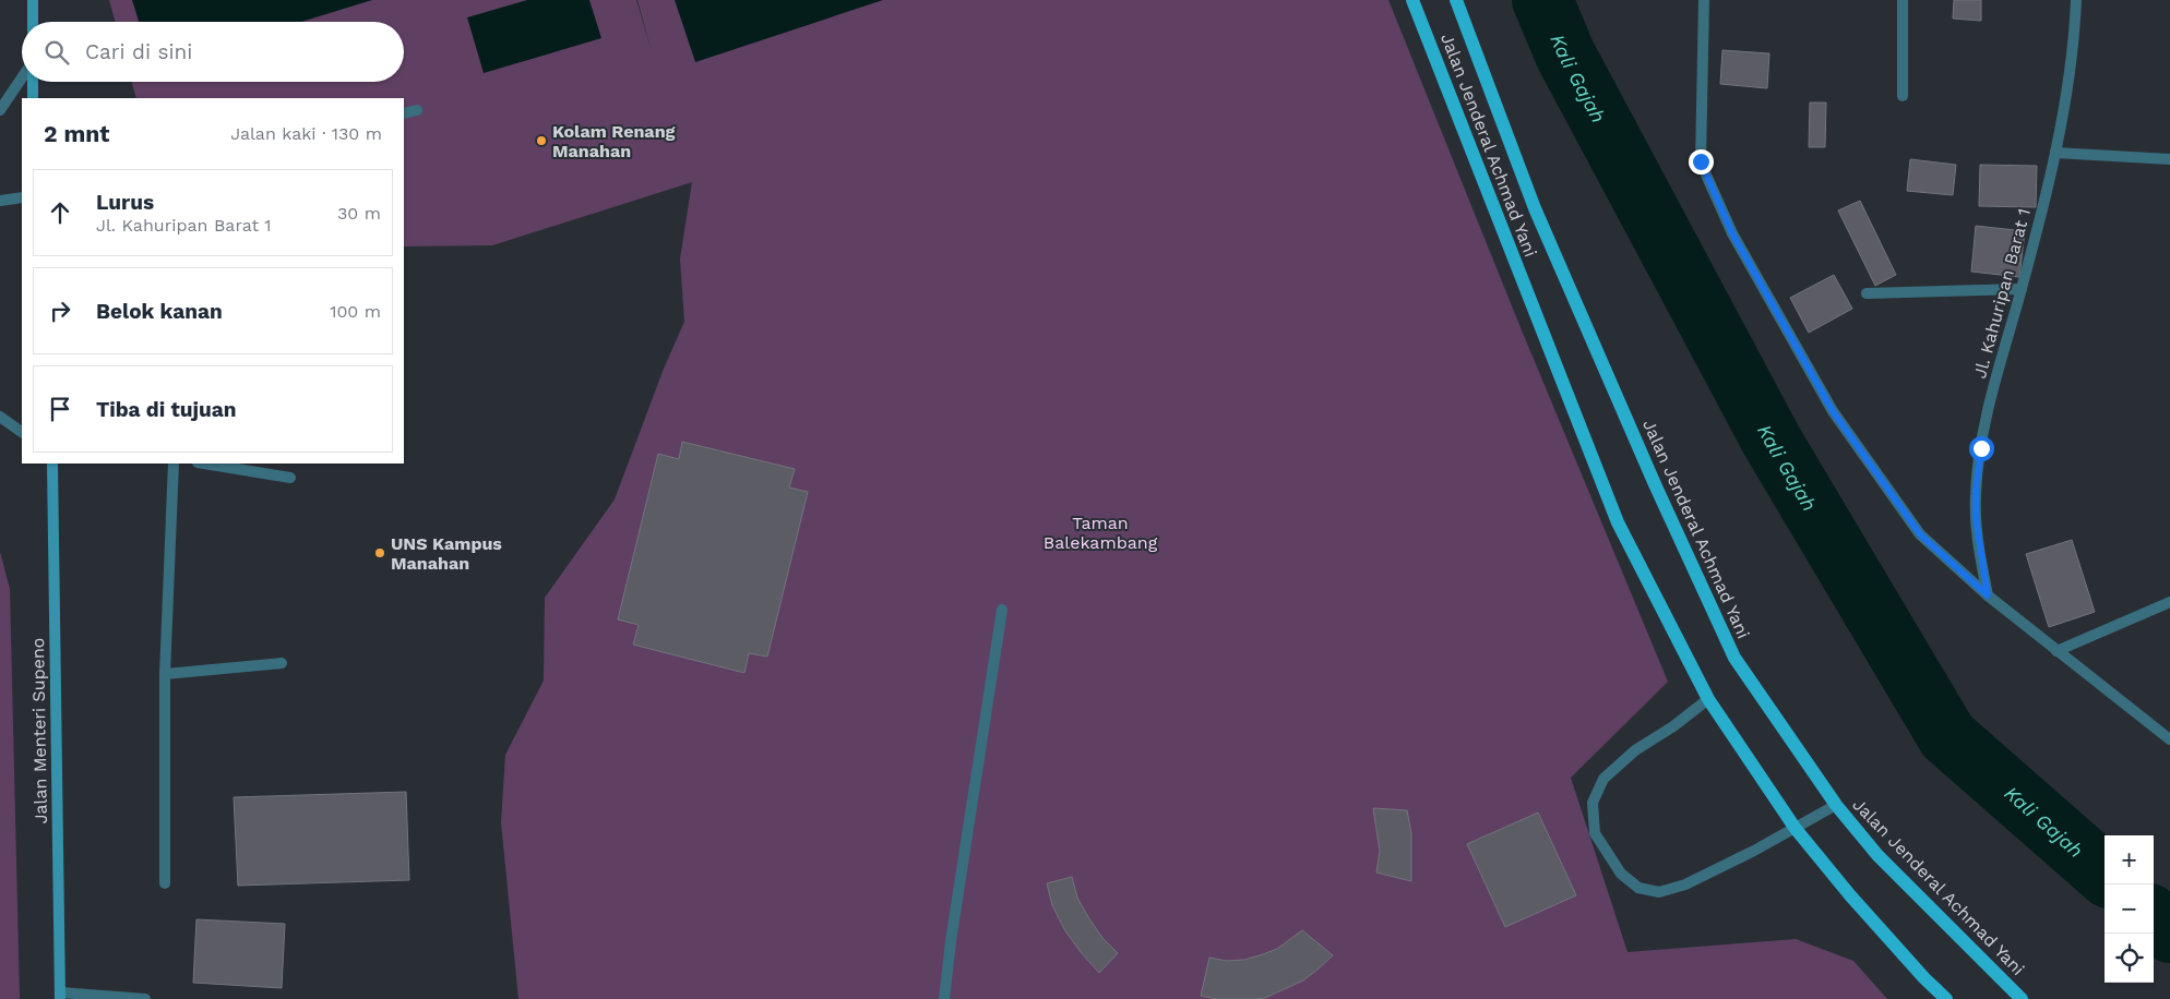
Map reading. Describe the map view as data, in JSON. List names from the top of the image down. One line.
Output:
{"streets":{"main road":["Jalan Jenderal Achmad Yani","Jalan Menteri Supeno"],"street":["Jl. Kahuripan Barat 1"]},"water":["Kali Gajah"],"parks":["Taman Balekambang"],"places":["Kolam Renang Manahan","UNS Kampus Manahan"],"page":{"search":"Cari di sini","heading":["2 mnt","Jalan kaki · 130 m"],"list":[["Lurus","Jl. Kahuripan Barat 1","30 m"],["Belok kanan","100 m"],"Tiba di tujuan"],"map_buttons":["+","−"]}}
